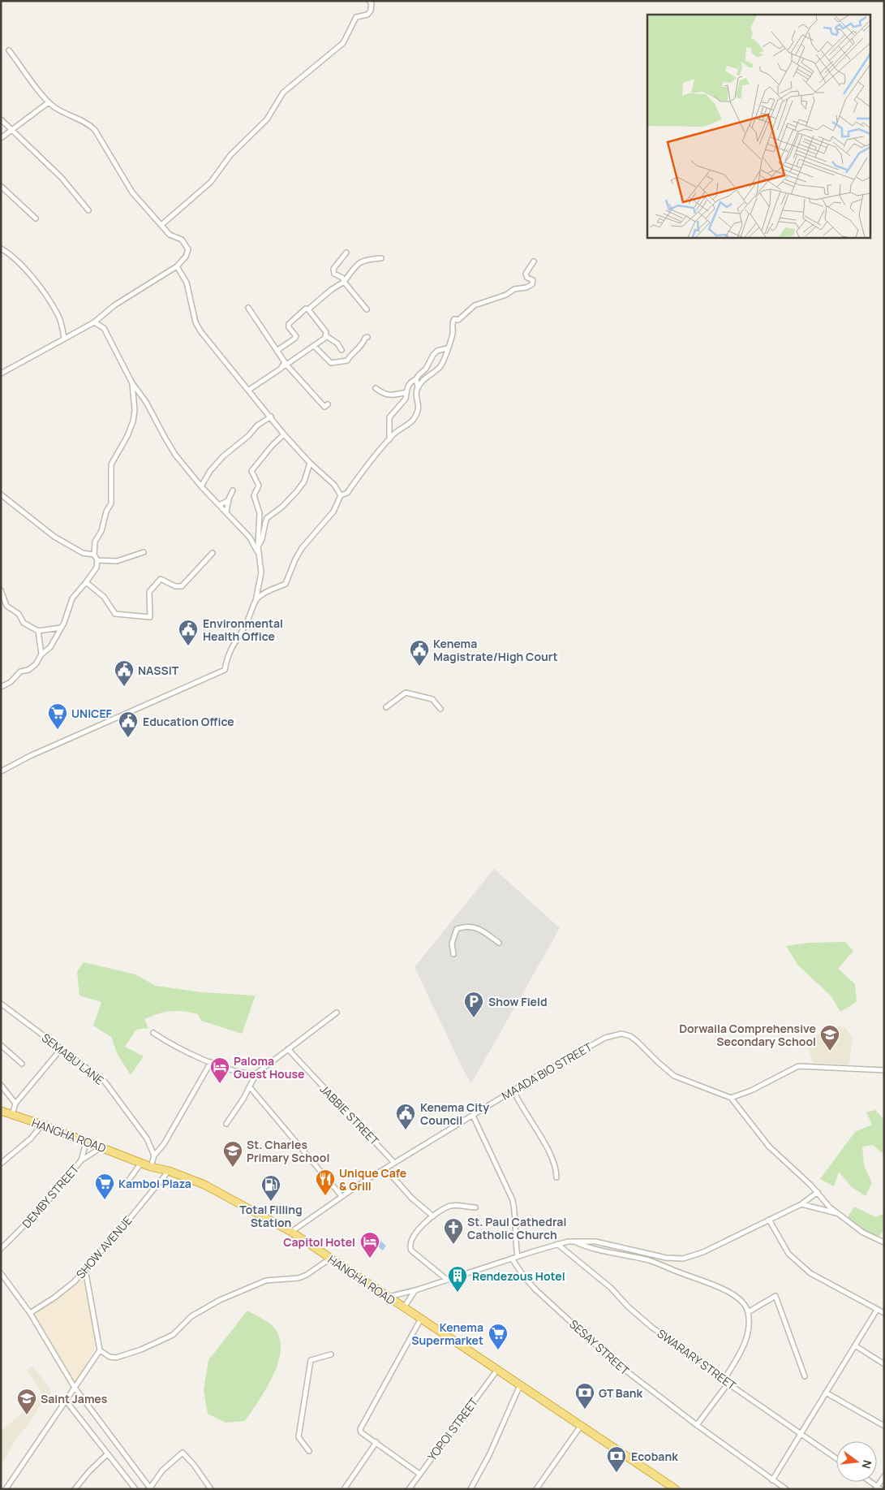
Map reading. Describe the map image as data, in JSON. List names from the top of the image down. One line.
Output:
{"streets":{"highway":["HANGHA ROAD"],"street":["SEMABU LANE","MAADA BIO STREET","JABBIE STREET","DEMBY STREET","SHOW AVENUE","SESAY STREET","SWARARY STREET","YOPOI STREET"]},"crossings":[["MAADA BIO STREET","JABBIE STREET"],["MAADA BIO STREET","HANGHA ROAD"],["HANGHA ROAD","DEMBY STREET"],["HANGHA ROAD","SHOW AVENUE"],["HANGHA ROAD","YOPOI STREET"]],"places":{"public building":["Environmental Health Office","Kenema Magistrate/High Court","NASSIT","Education Office","Kenema City Council"],"supermarket":["UNICEF","Kamboi Plaza","Kenema Supermarket"],"parking":["Show Field"],"school or university":["Dorwaila Comprehensive Secondary School","St. Charles Primary School","Saint James"],"hotel":["Paloma Guest House","Capitol Hotel"],"restaurant":["Unique Cafe & Grill"],"fuel station":["Total Filling Station"],"church":["St. Paul Cathedral Catholic Church"],"building":["Rendezous Hotel"],"bank":["GT Bank","Ecobank"]},"north":"right"}
